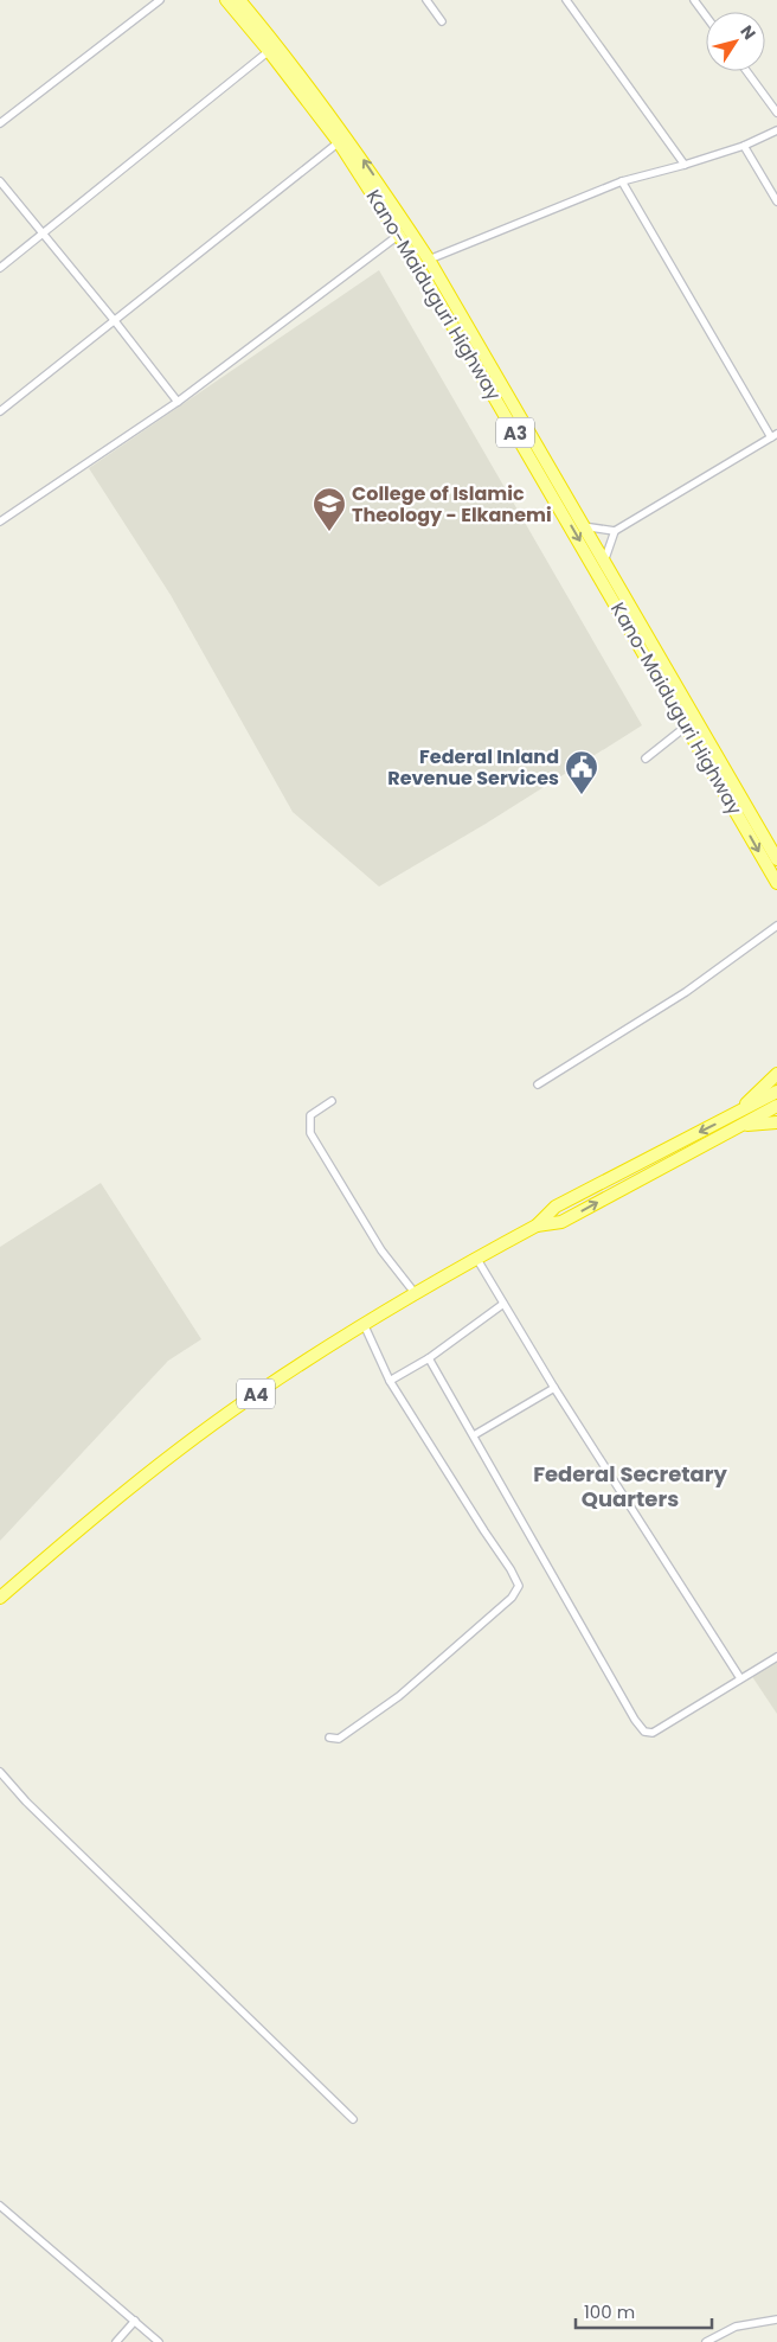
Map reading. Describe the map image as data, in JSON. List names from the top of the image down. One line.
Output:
{"streets":{"highway":["Kano-Maiduguri Highway","A3","A4"]},"districts":["Federal Secretary Quarters"],"places":{"school or university":["College of Islamic Theology - Elkanemi"],"public building":["Federal Inland Revenue Services"]},"scale_bar":"100 m","north":"top right"}
